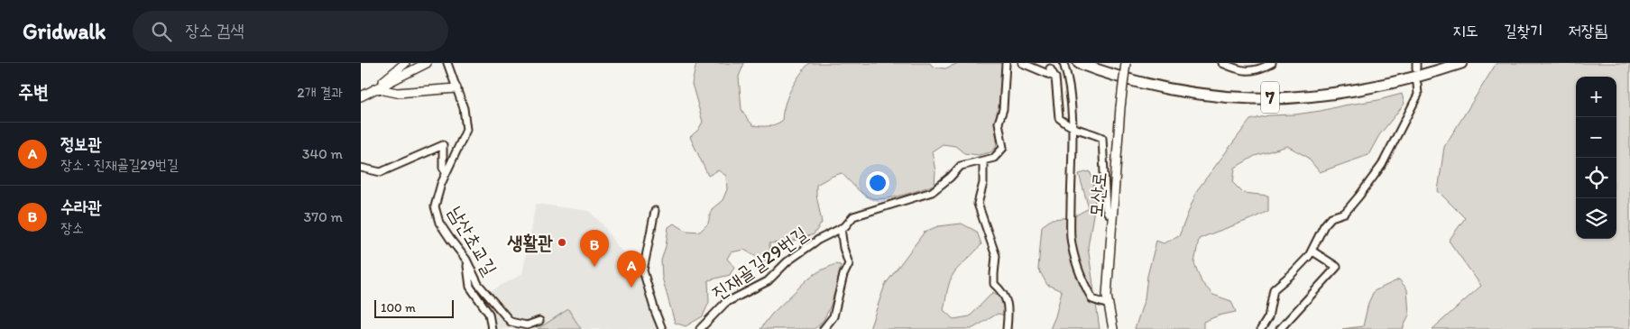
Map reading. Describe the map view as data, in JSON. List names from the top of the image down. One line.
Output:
{"streets":{"main road":["7"],"street":["모산로","남산초교길","진재골길29번길"]},"places":["생활관"],"scale_bar":"100 m","page":{"header":"Gridwalk","search":"장소 검색","nav":["지도","길찾기","저장됨"],"heading":["주변","2개 결과"],"map_buttons":["+","−"],"list":[{"mark":"A","name":"정보관","note":"장소 · 진재골길29번길","value":"340 m"},{"mark":"B","name":"수라관","note":"장소","value":"370 m"}],"pins":["B","A"],"scale":"100 m"}}
